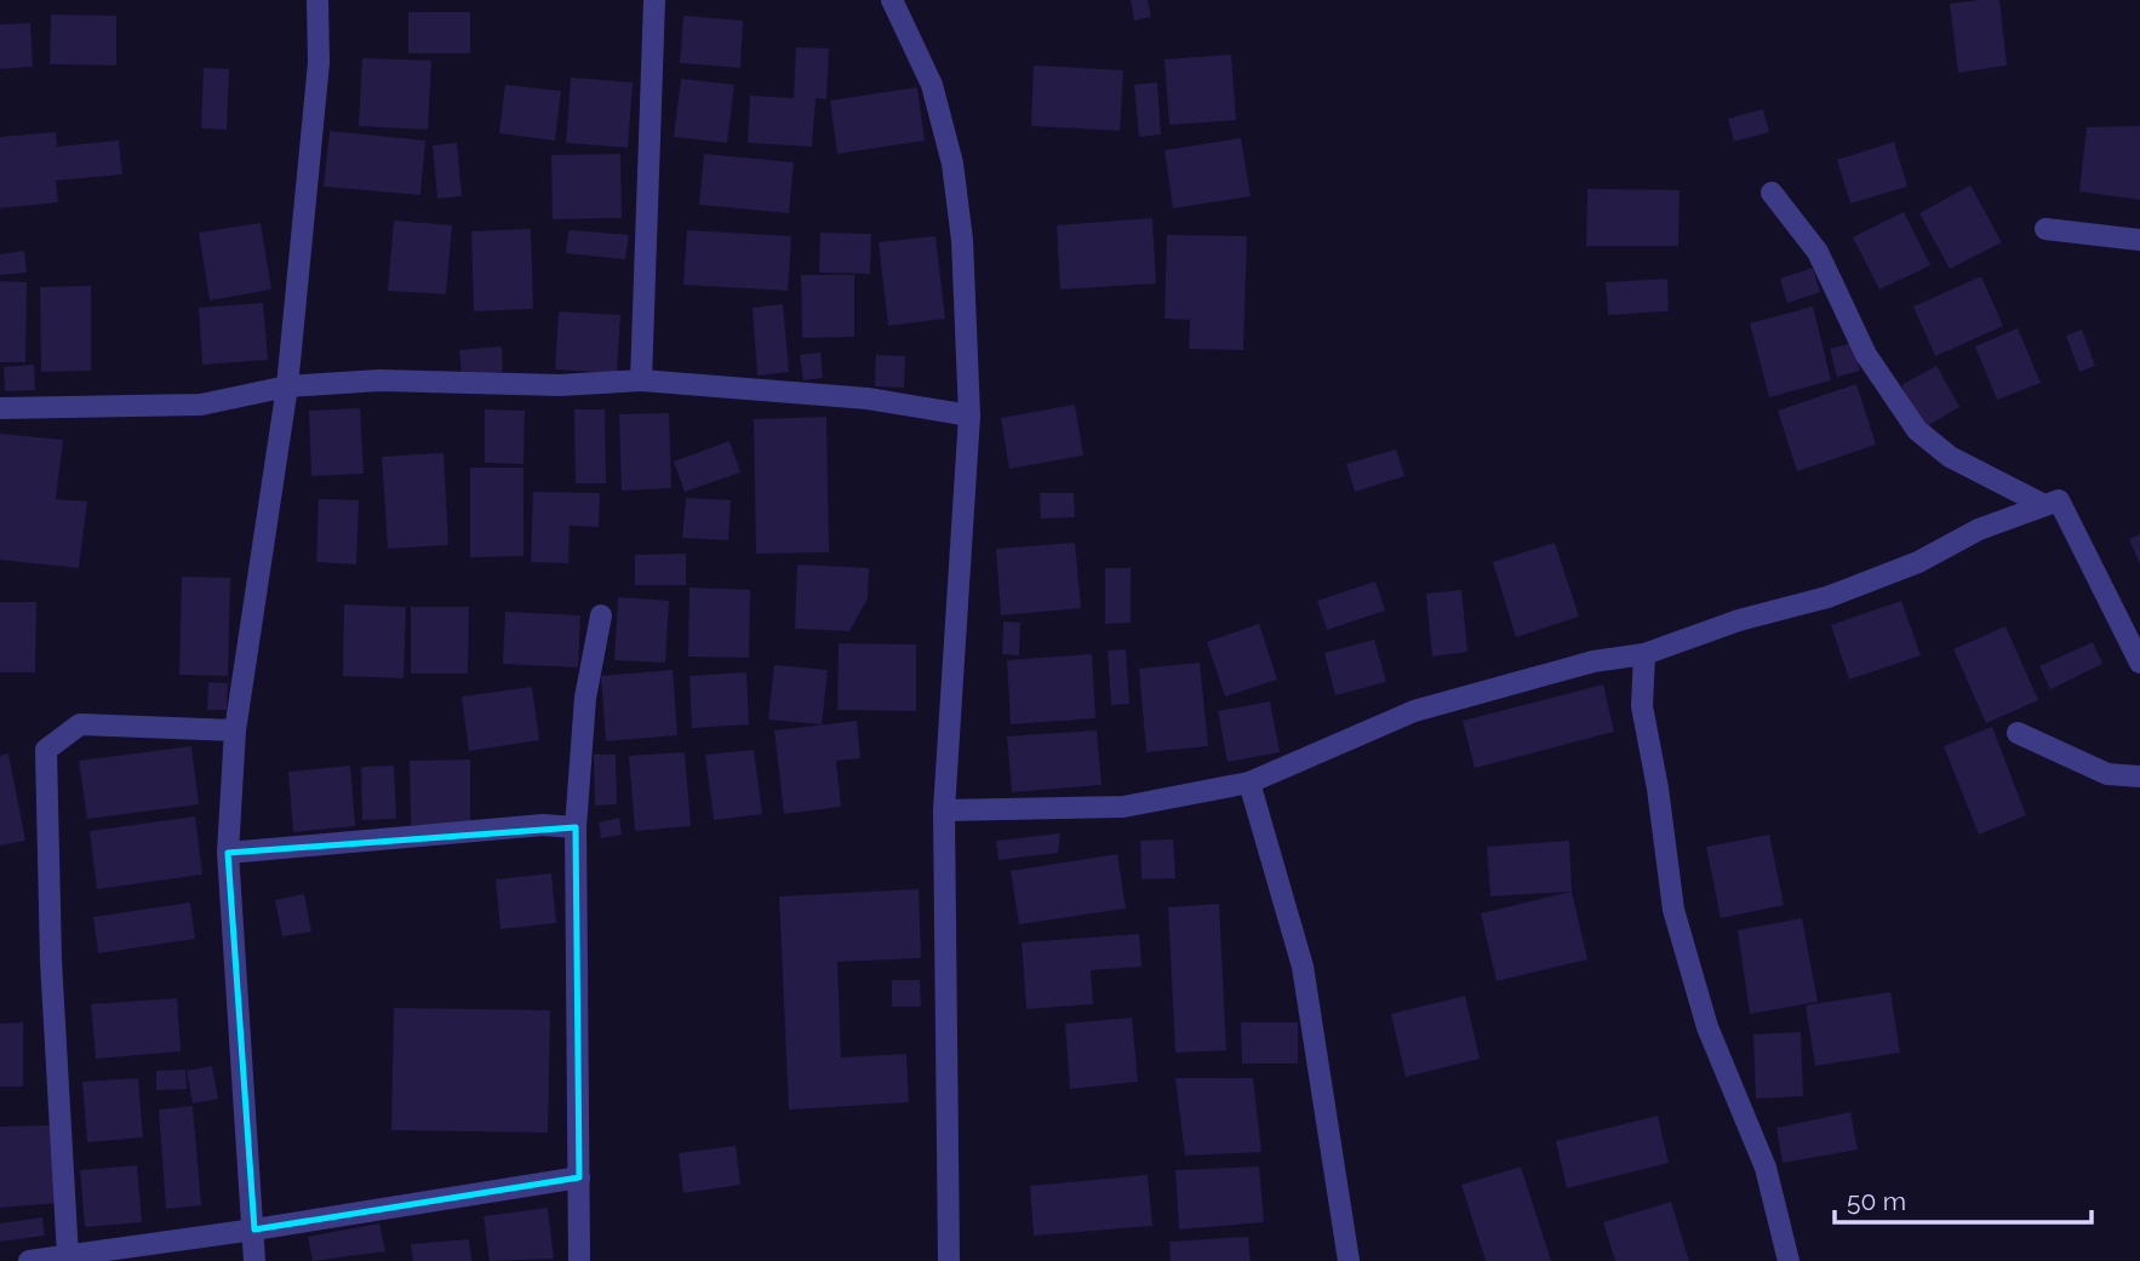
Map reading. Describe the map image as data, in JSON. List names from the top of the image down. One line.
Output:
{"scale_bar":"50 m"}
